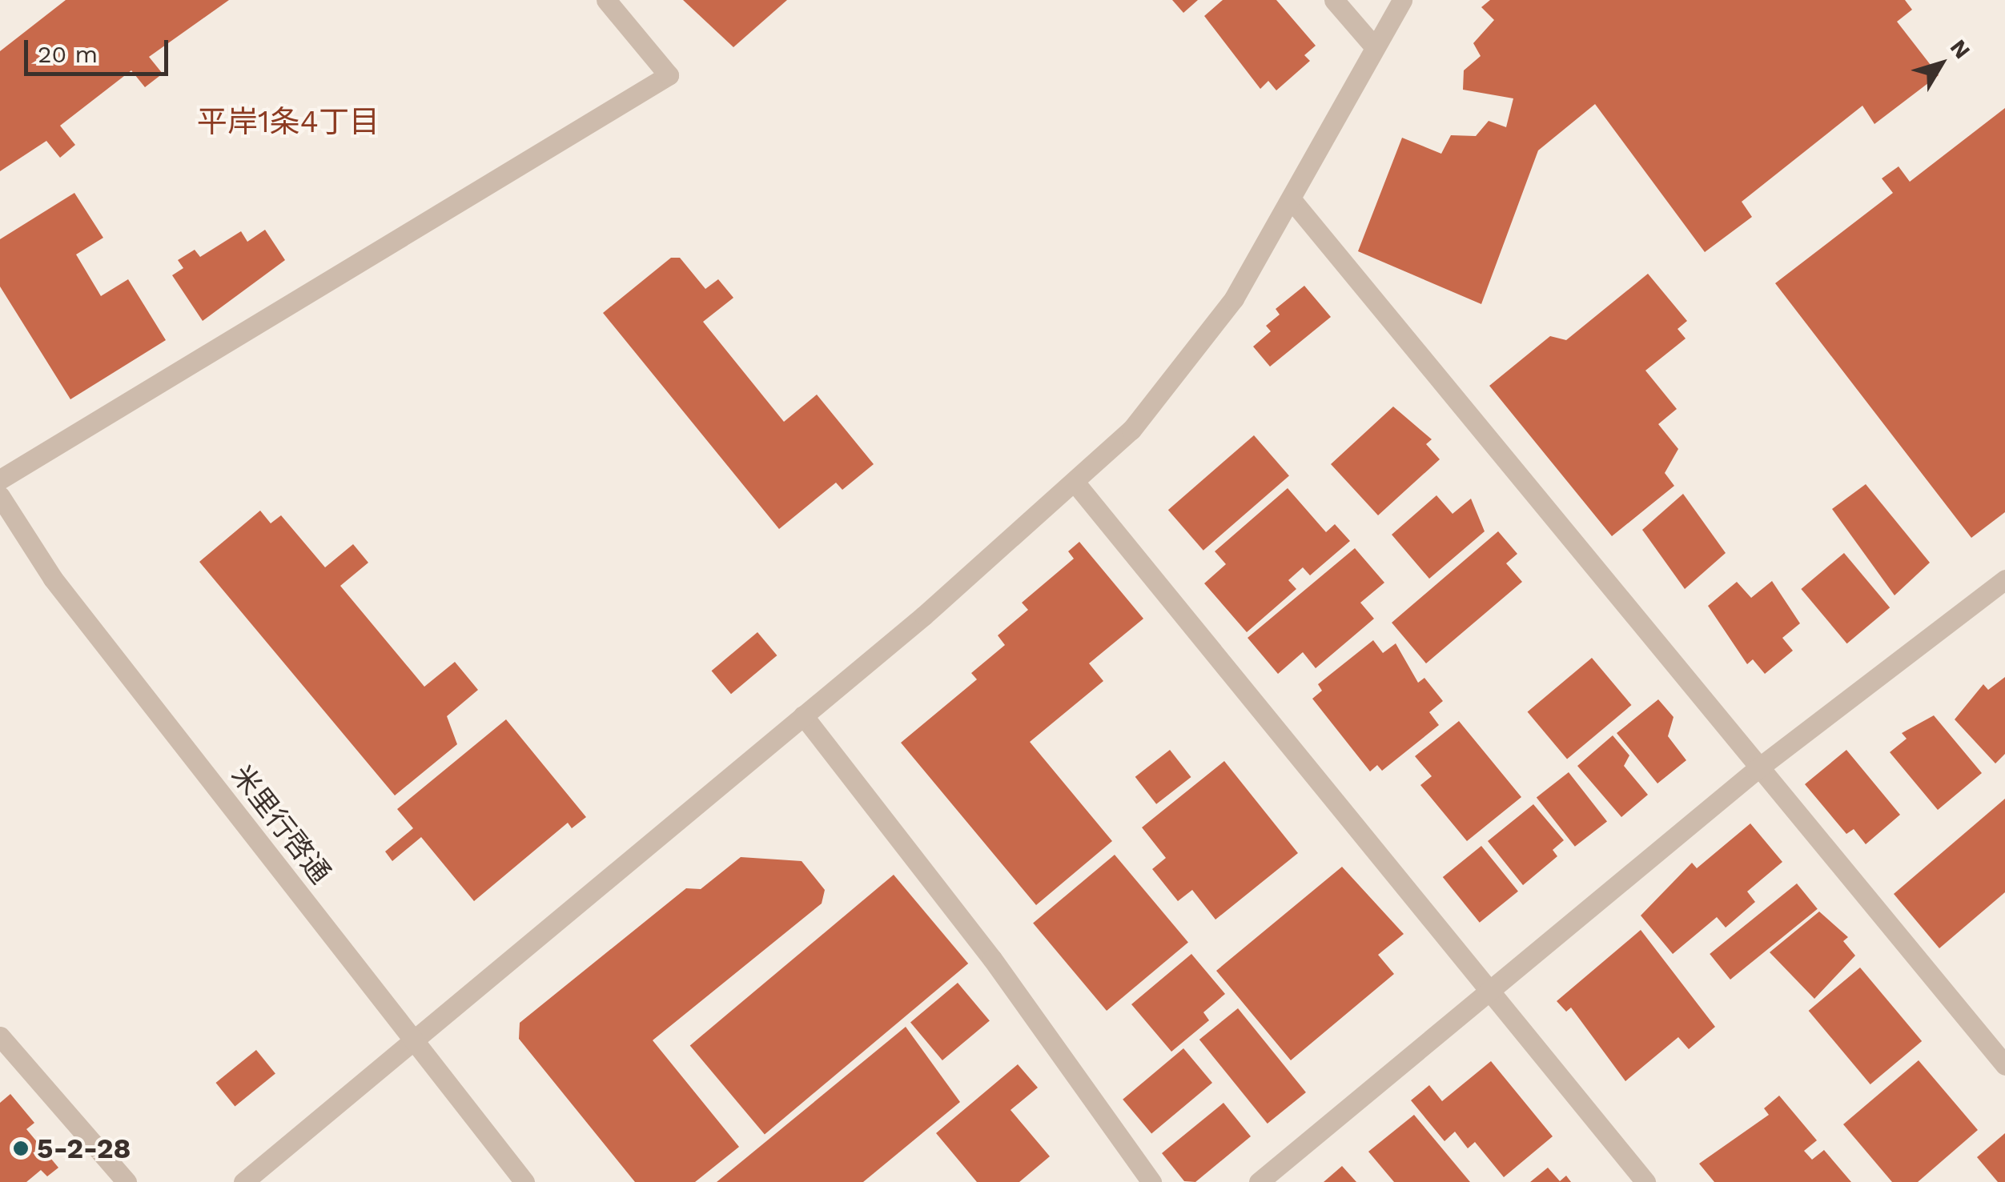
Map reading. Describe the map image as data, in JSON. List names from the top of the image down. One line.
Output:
{"streets":{"street":["米里行啓通"]},"districts":["平岸1条4丁目"],"places":["5-2-28"],"scale_bar":"20 m","north":"top right"}
